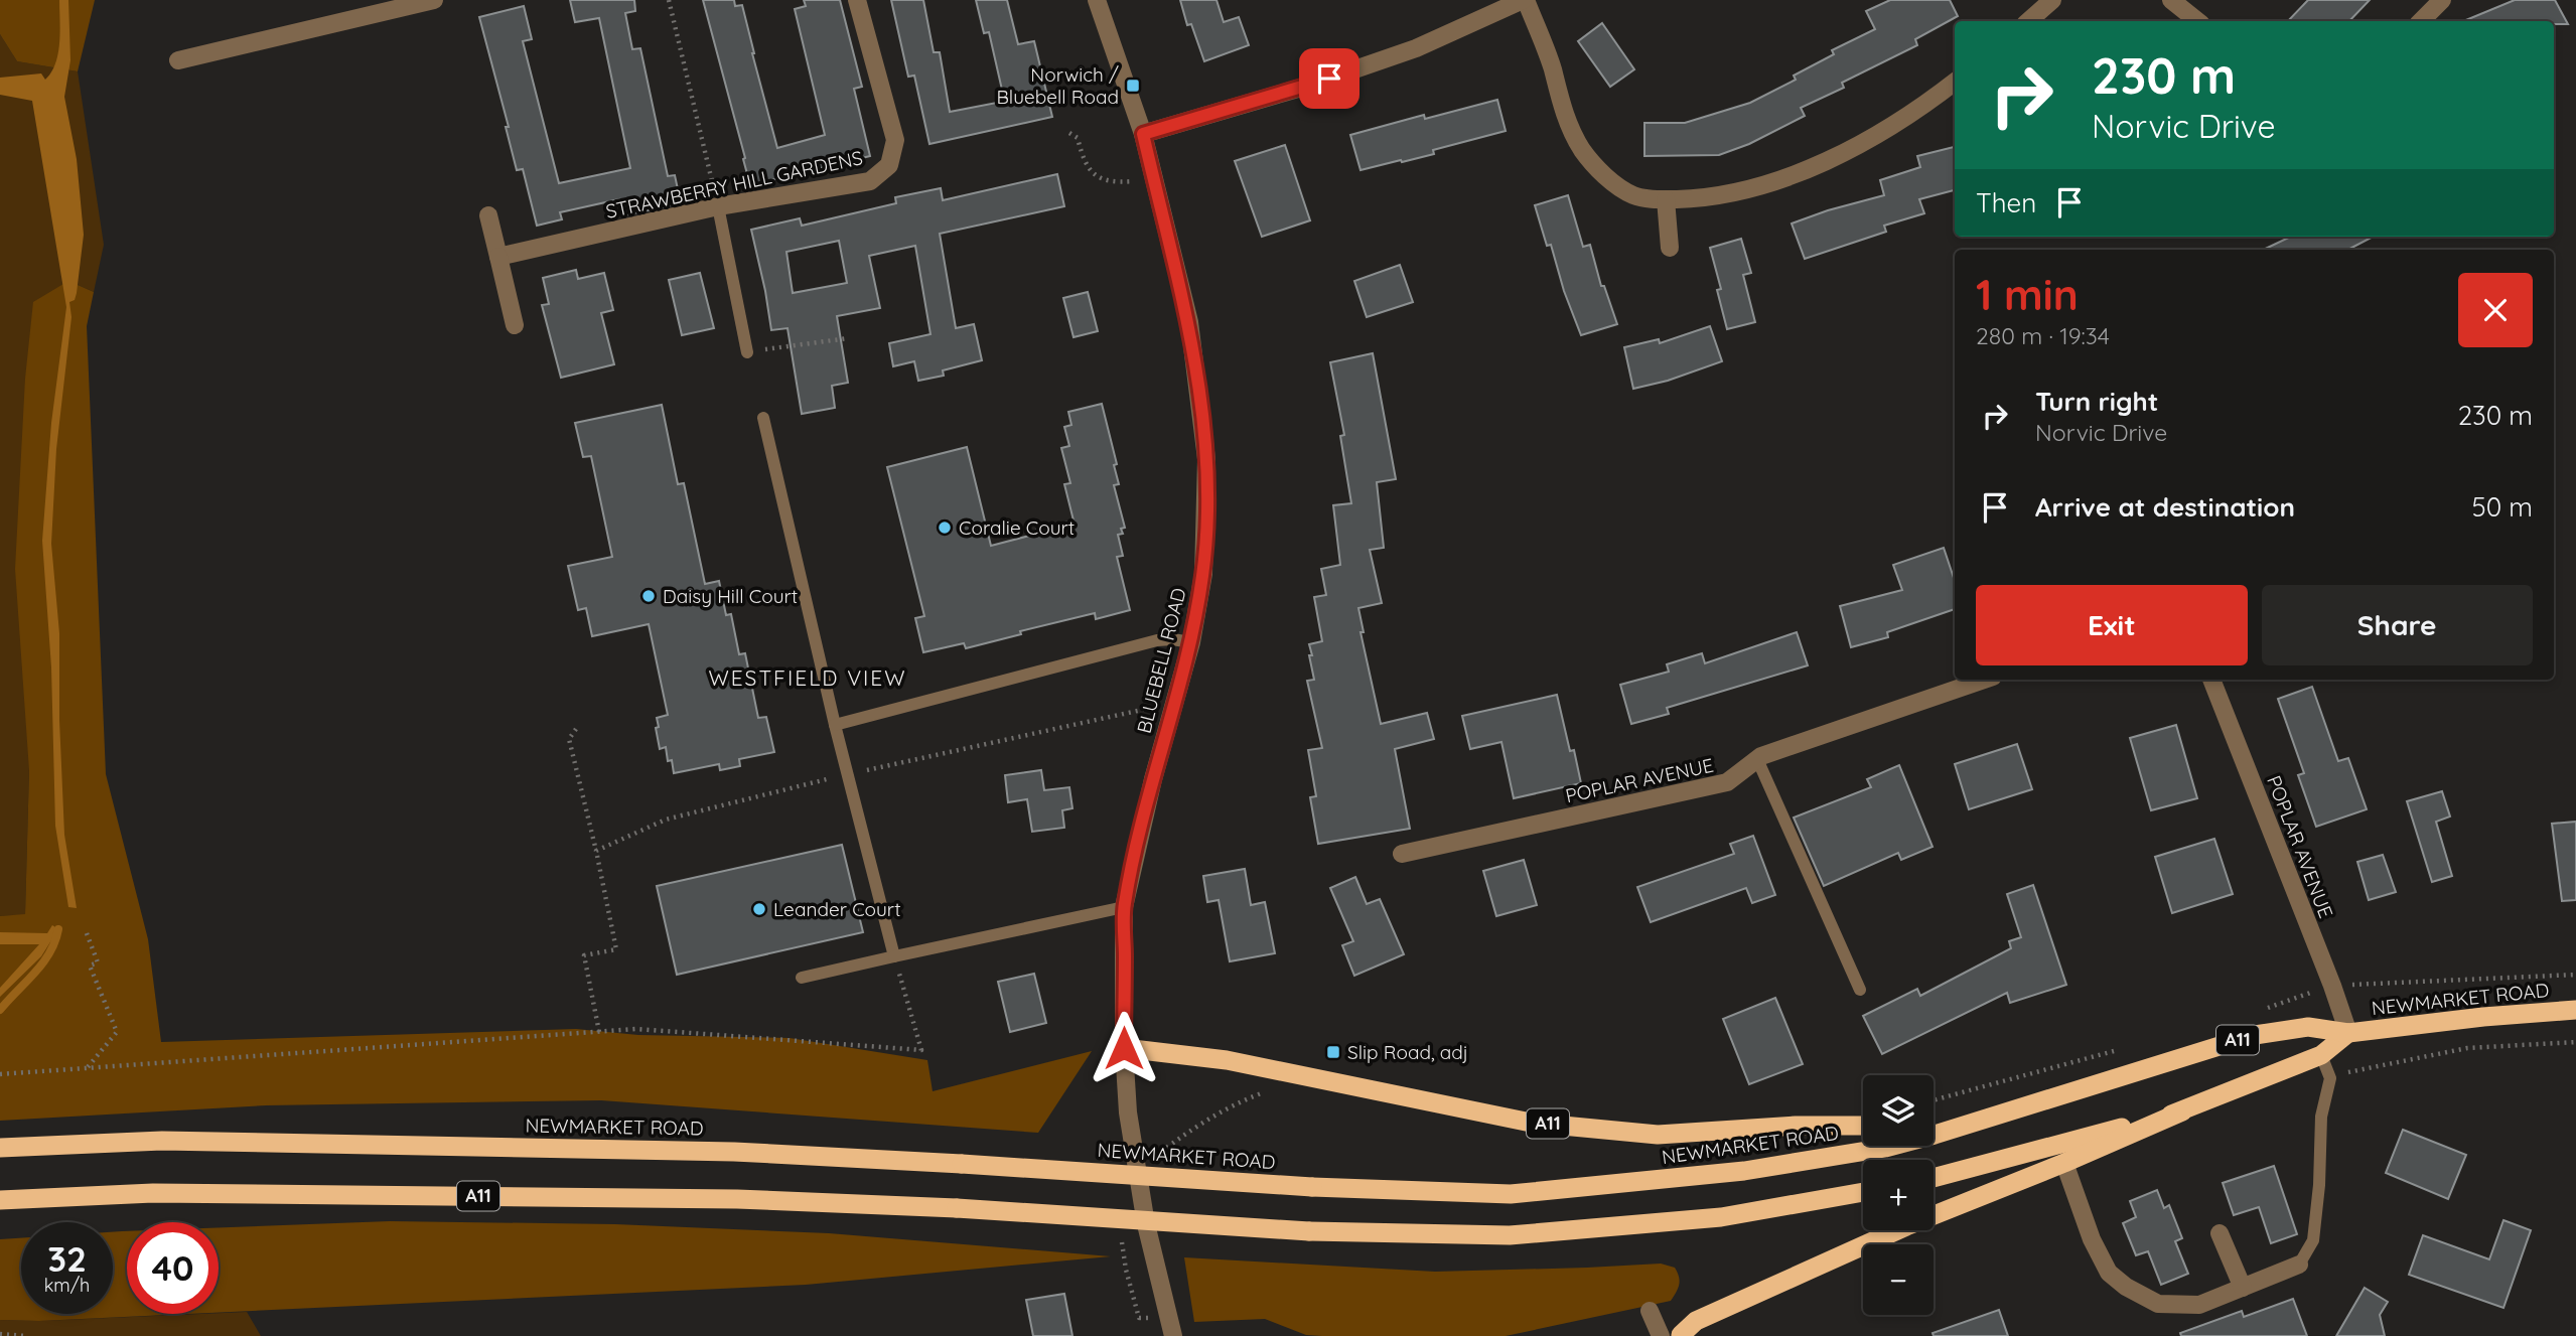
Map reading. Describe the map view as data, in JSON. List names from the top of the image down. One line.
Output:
{"streets":{"highway":["NEWMARKET ROAD","A11"],"street":["STRAWBERRY HILL GARDENS","BLUEBELL ROAD","POPLAR AVENUE"]},"crossings":[["BLUEBELL ROAD","A11"],["POPLAR AVENUE","NEWMARKET ROAD"]],"districts":["WESTFIELD VIEW"],"places":{"transit":["Norwich / Bluebell Road","Slip Road, adj"],"other":["Coralie Court","Daisy Hill Court","Leander Court"]},"page":{"turn":["230 m","Norvic Drive"],"then":"Then","heading":["1 min","280 m · 19:34"],"list":[{"name":"Turn right","note":"Norvic Drive","value":"230 m"},{"name":"Arrive at destination","value":"50 m"}],"buttons":["Exit","Share"],"map_buttons":["+","−"],"speed":"32 km/h","limit":"40"}}
